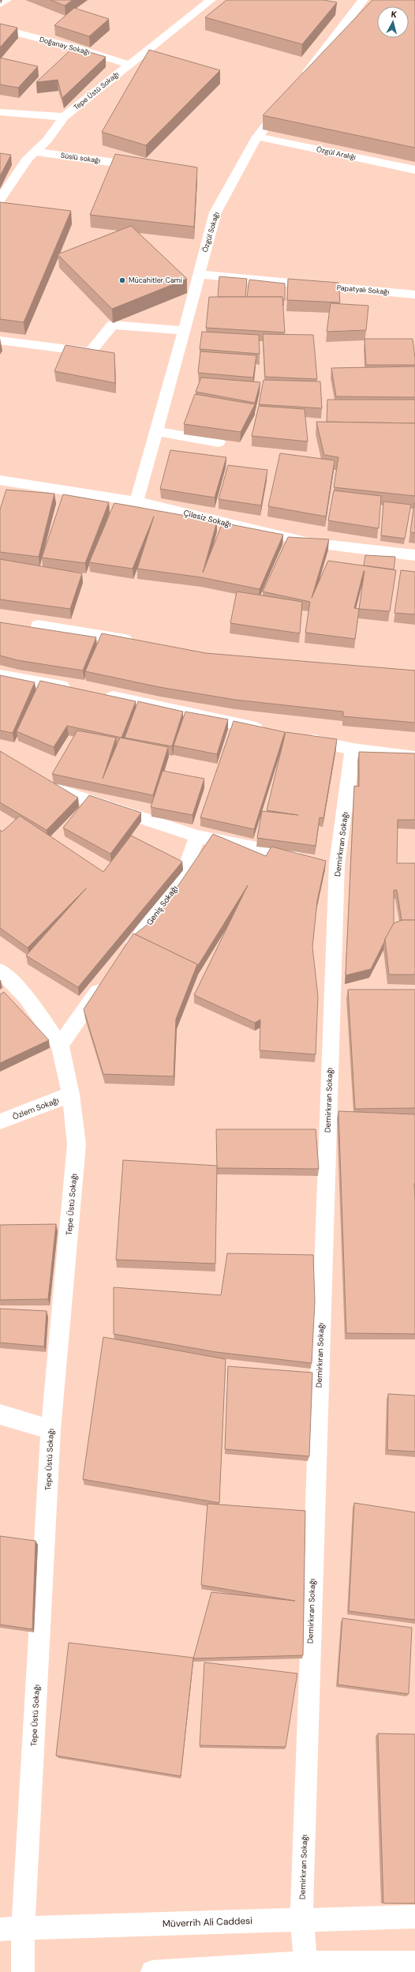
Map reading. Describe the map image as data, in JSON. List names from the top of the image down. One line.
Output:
{"streets":{"street":["Doğanay Sokağı","Tepe Üstü Sokağı","Özgül Aralığı","Süslü sokağı","Özgül Sokağı","Papatyalı Sokağı","Çilesiz Sokağı","Demirkıran Sokağı","Geniş Sokağı","Özlem Sokağı","Müverrih Ali Caddesi"]},"crossings":[["Doğanay Sokağı","Tepe Üstü Sokağı"],["Tepe Üstü Sokağı","Süslü sokağı"],["Tepe Üstü Sokağı","Özlem Sokağı"],["Tepe Üstü Sokağı","Müverrih Ali Caddesi"],["Özgül Aralığı","Özgül Sokağı"],["Özgül Sokağı","Papatyalı Sokağı"],["Özgül Sokağı","Çilesiz Sokağı"],["Demirkıran Sokağı","Müverrih Ali Caddesi"]],"places":["Mücahitler Cami"],"north":"top"}
